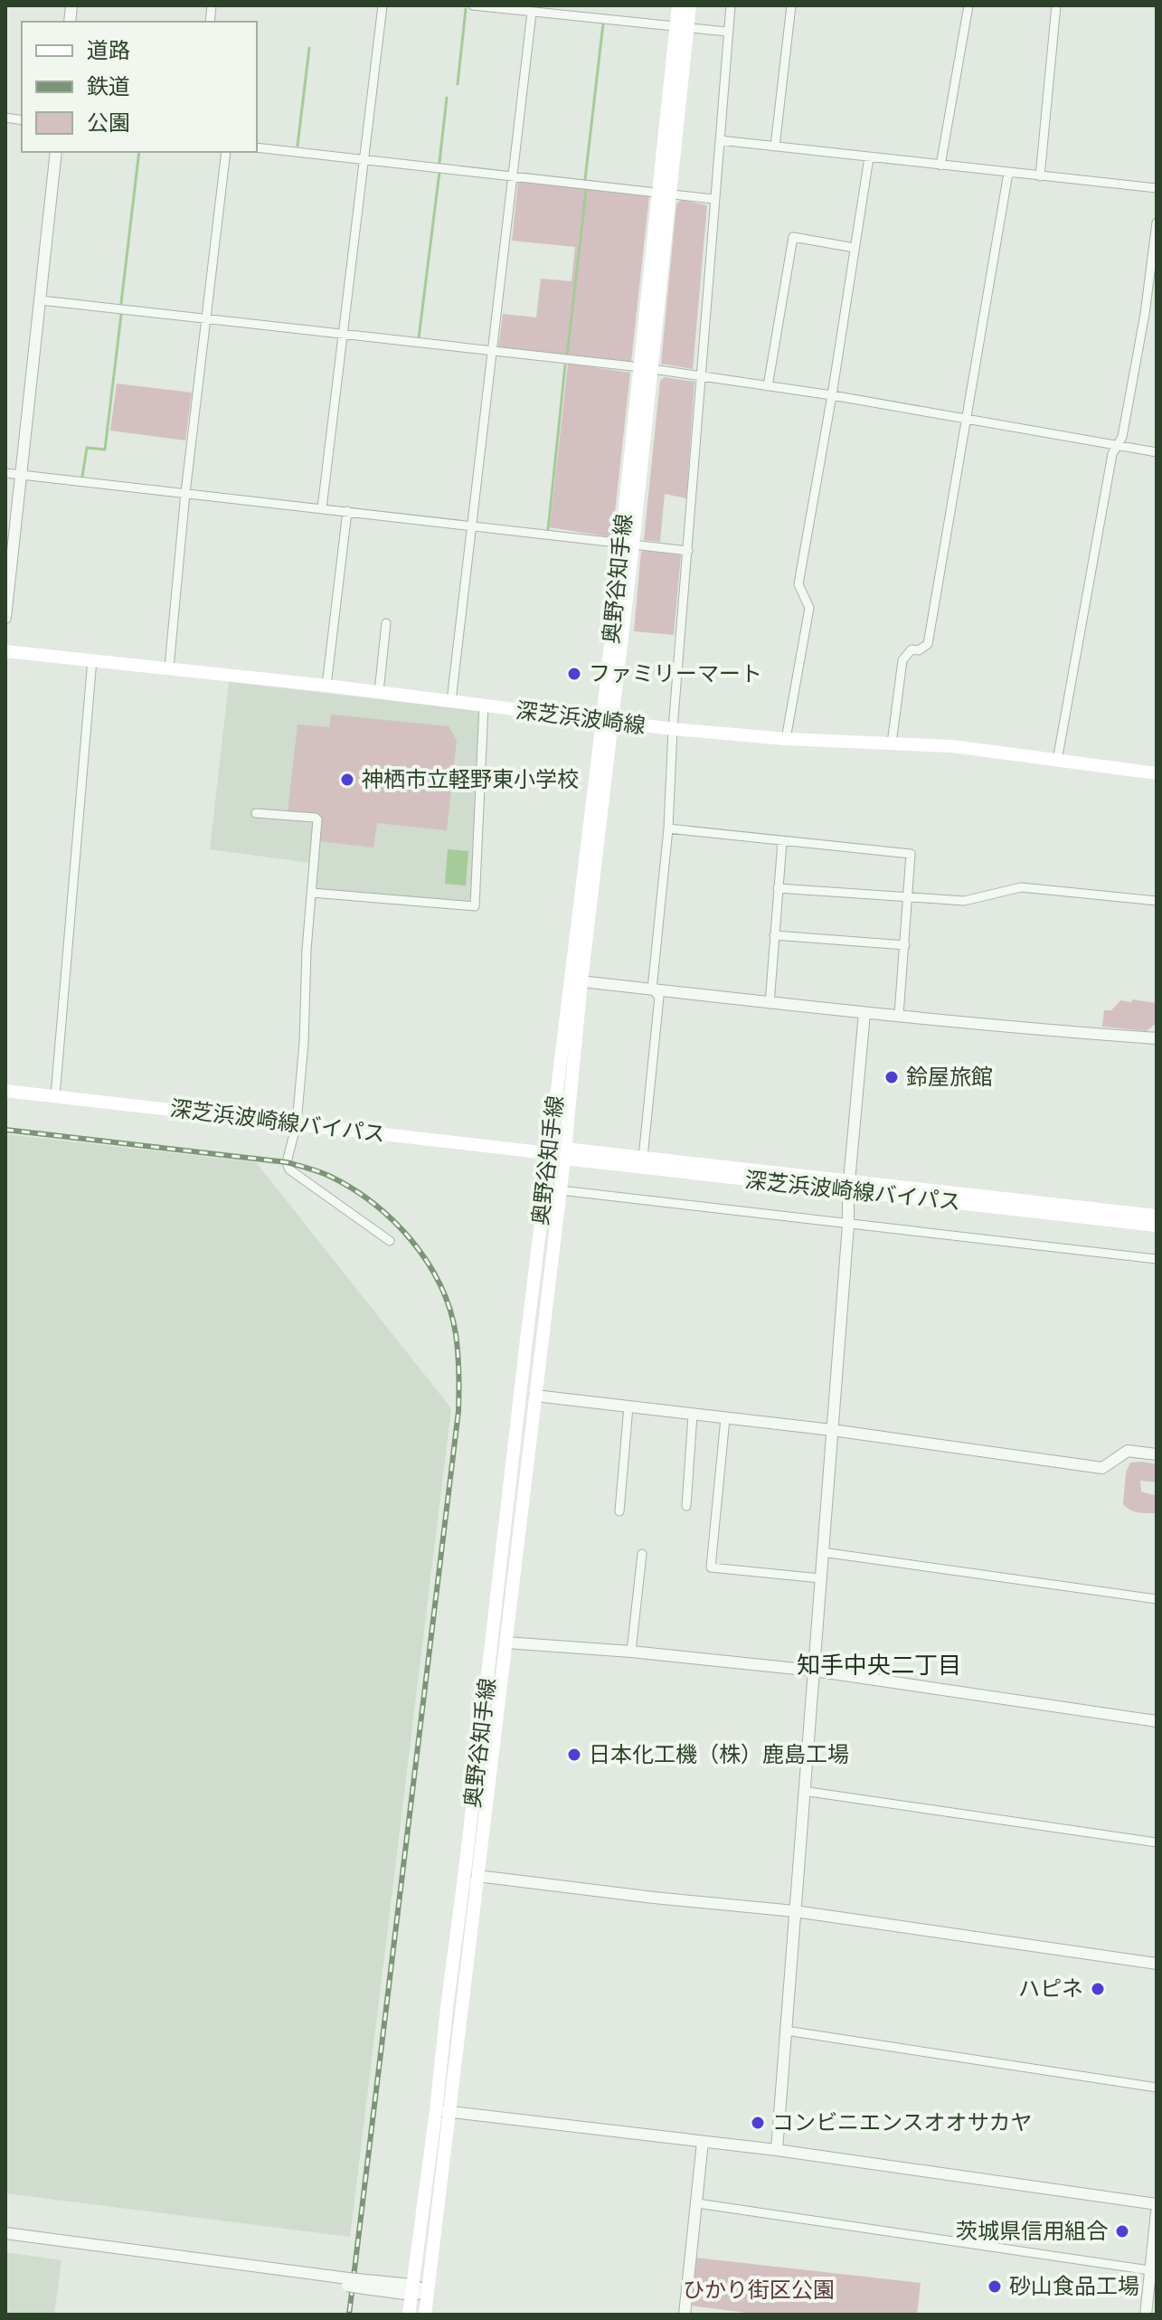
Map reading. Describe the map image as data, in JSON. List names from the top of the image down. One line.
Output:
{"streets":{"main road":["奥野谷知手線","深芝浜波崎線","深芝浜波崎線バイパス"]},"crossings":[["奥野谷知手線","深芝浜波崎線"],["奥野谷知手線","深芝浜波崎線バイパス"]],"districts":["知手中央二丁目"],"parks":["ひかり街区公園"],"places":["ファミリーマート","神栖市立軽野東小学校","鈴屋旅館","日本化工機（株）鹿島工場","ハピネ","コンビニエンスオオサカヤ","茨城県信用組合","砂山食品工場"],"legend":["道路","鉄道","公園"]}
